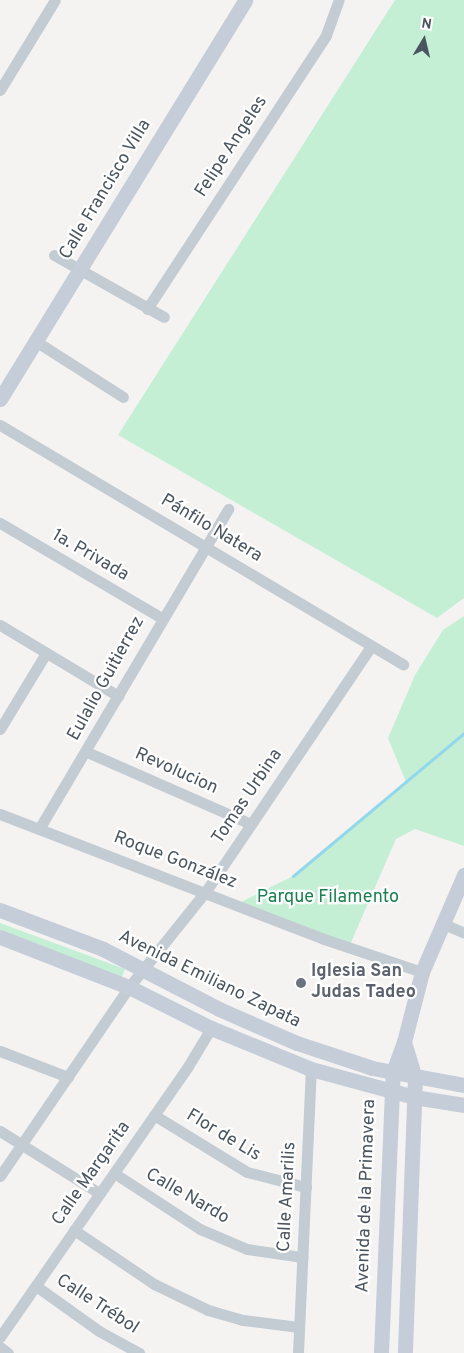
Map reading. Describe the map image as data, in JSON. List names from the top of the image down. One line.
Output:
{"streets":{"street":["Felipe Angeles","Calle Francisco Villa","Pánfilo Natera","1a. Privada","Eulalio Guitierrez","Revolucion","Tomas Urbina","Roque González","Avenida Emiliano Zapata","Flor de Lis","Calle Margarita","Avenida de la Primavera","Calle Nardo","Calle Amarilis","Calle Trébol"]},"crossings":[["Pánfilo Natera","Eulalio Guitierrez"],["Pánfilo Natera","Tomas Urbina"],["1a. Privada","Eulalio Guitierrez"],["Eulalio Guitierrez","Revolucion"],["Eulalio Guitierrez","Roque González"],["Revolucion","Tomas Urbina"],["Tomas Urbina","Roque González"],["Tomas Urbina","Avenida Emiliano Zapata"],["Roque González","Avenida de la Primavera"],["Avenida Emiliano Zapata","Avenida de la Primavera"],["Flor de Lis","Calle Margarita"],["Flor de Lis","Calle Amarilis"],["Calle Margarita","Calle Nardo"],["Calle Margarita","Calle Trébol"],["Calle Nardo","Calle Amarilis"]],"parks":["Parque Filamento"],"places":["Iglesia San Judas Tadeo"],"north":"top"}
